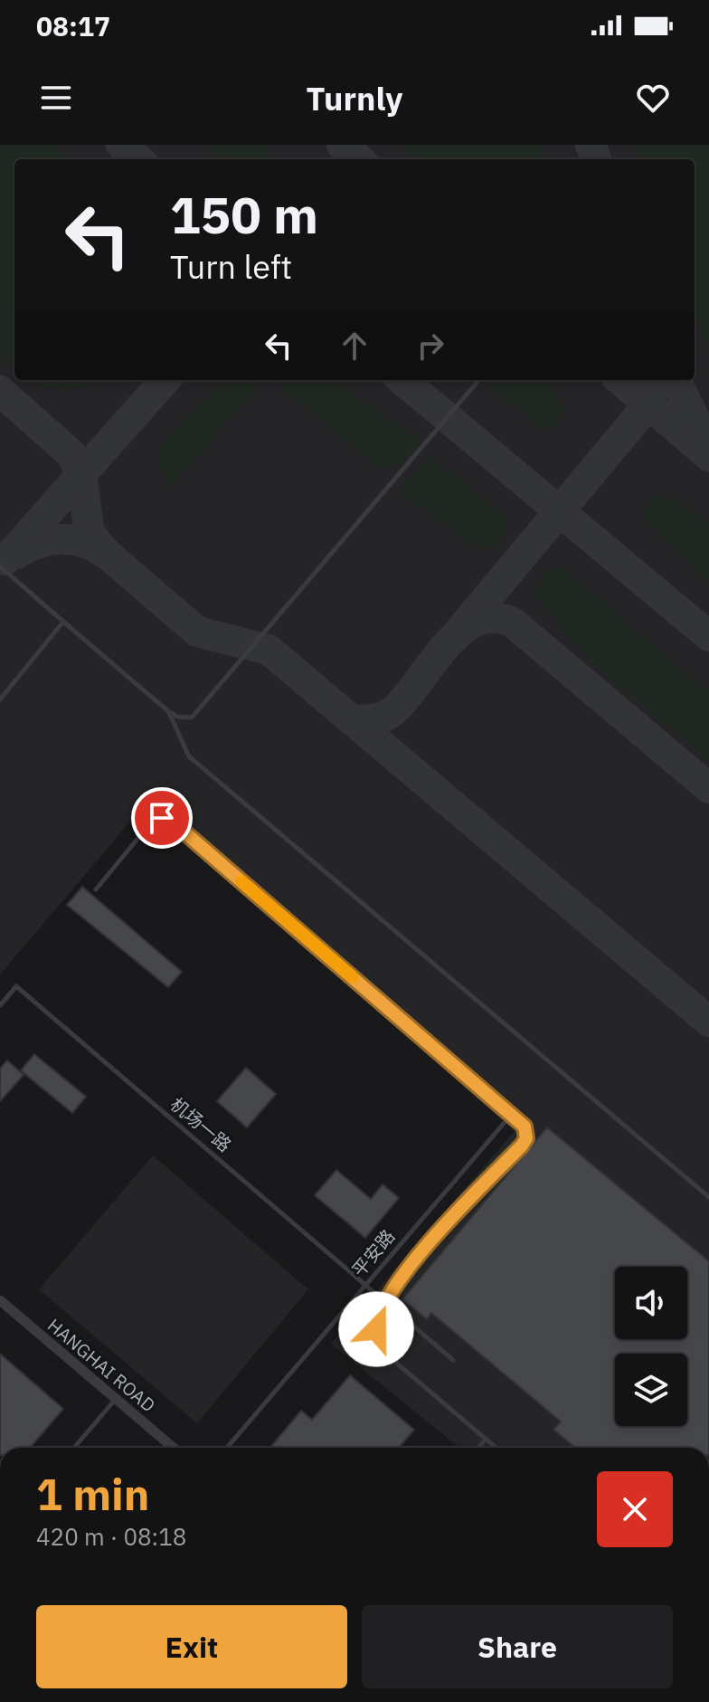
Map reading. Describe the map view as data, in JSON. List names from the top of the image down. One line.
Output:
{"streets":{"street":["HANGHAI ROAD"],"lane":["机场一路","平安路"]},"crossings":[["机场一路","平安路"]],"page":{"status":"08:17","header":"Turnly","turn":["150 m","Turn left"],"heading":["1 min","420 m · 08:18"],"buttons":["Exit","Share"]}}
